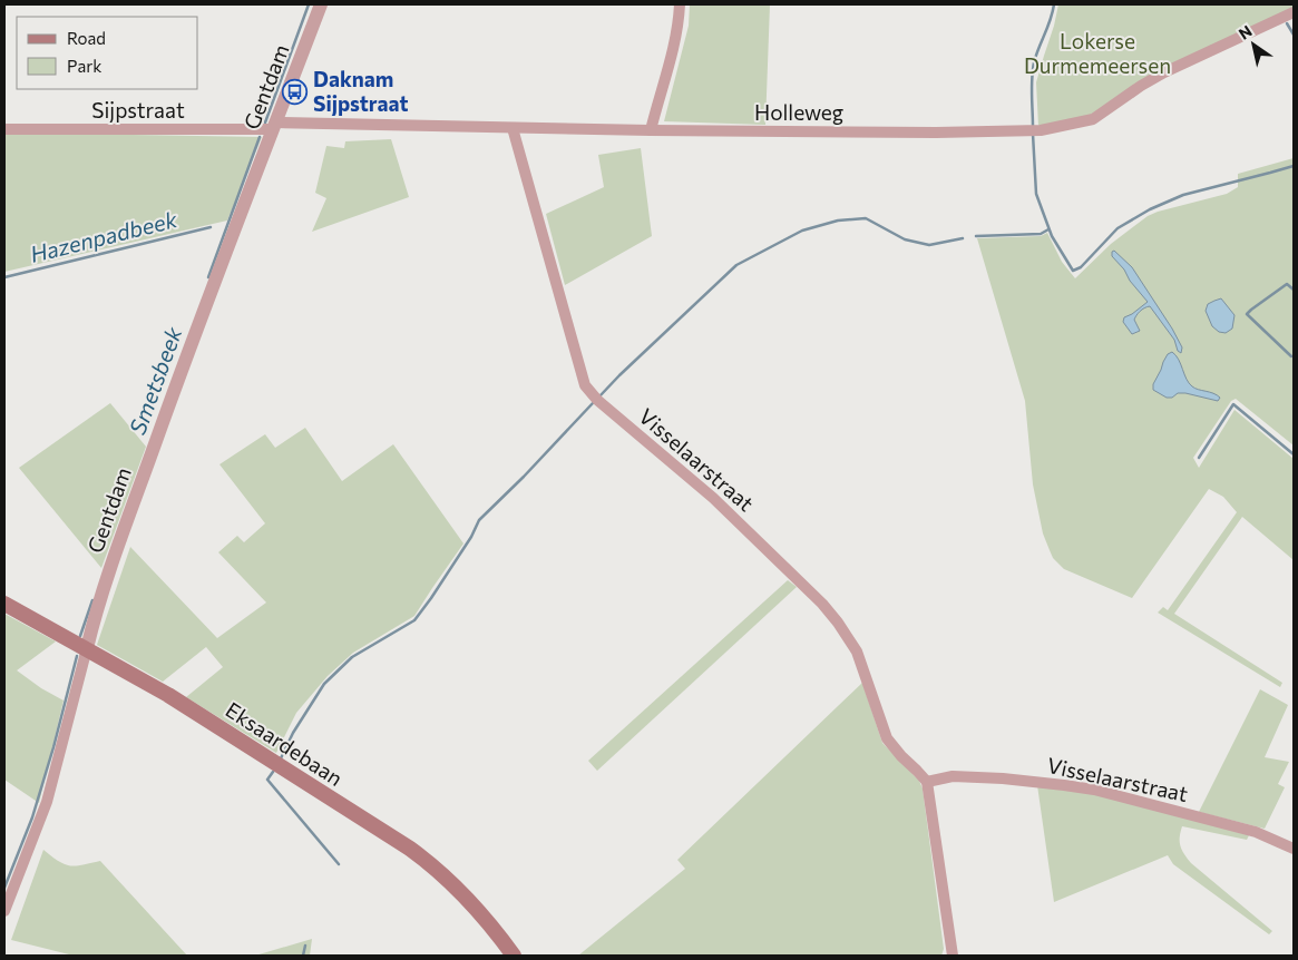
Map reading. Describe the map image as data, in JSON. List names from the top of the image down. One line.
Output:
{"streets":{"main road":["Eksaardebaan"],"street":["Gentdam","Sijpstraat","Holleweg","Visselaarstraat"]},"crossings":[["Gentdam","Sijpstraat"],["Gentdam","Holleweg"],["Gentdam","Eksaardebaan"],["Sijpstraat","Holleweg"],["Holleweg","Visselaarstraat"]],"water":["Hazenpadbeek","Smetsbeek"],"parks":["Lokerse Durmemeersen"],"places":{"bus stop":["Daknam Sijpstraat"]},"legend":["Road","Park"],"north":"top left"}
